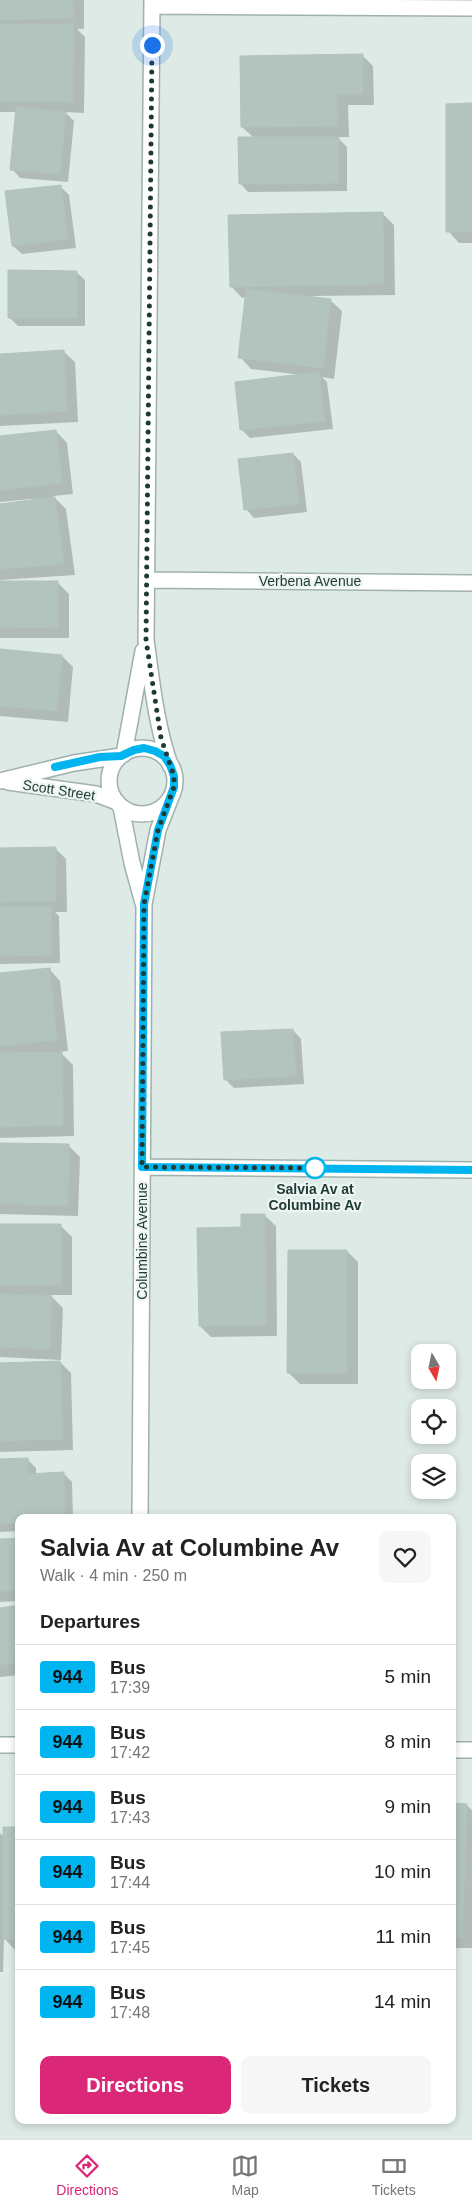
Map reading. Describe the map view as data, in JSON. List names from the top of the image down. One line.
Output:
{"streets":{"street":["Verbena Avenue","Scott Street","Columbine Avenue"]},"crossings":[["Scott Street","Columbine Avenue"]],"places":["Salvia Av at Columbine Av"],"lines":["bus line 944"],"north":"bottom","page":{"heading":[["Salvia Av at Columbine Av","Walk · 4 min · 250 m"],"Departures"],"list":[{"mark":"944","name":"Bus","note":"17:39","value":"5 min"},{"mark":"944","name":"Bus","note":"17:42","value":"8 min"},{"mark":"944","name":"Bus","note":"17:43","value":"9 min"},{"mark":"944","name":"Bus","note":"17:44","value":"10 min"},{"mark":"944","name":"Bus","note":"17:45","value":"11 min"},{"mark":"944","name":"Bus","note":"17:48","value":"14 min"}],"buttons":["Directions","Tickets"],"tabs":["Directions","Map","Tickets"]}}
